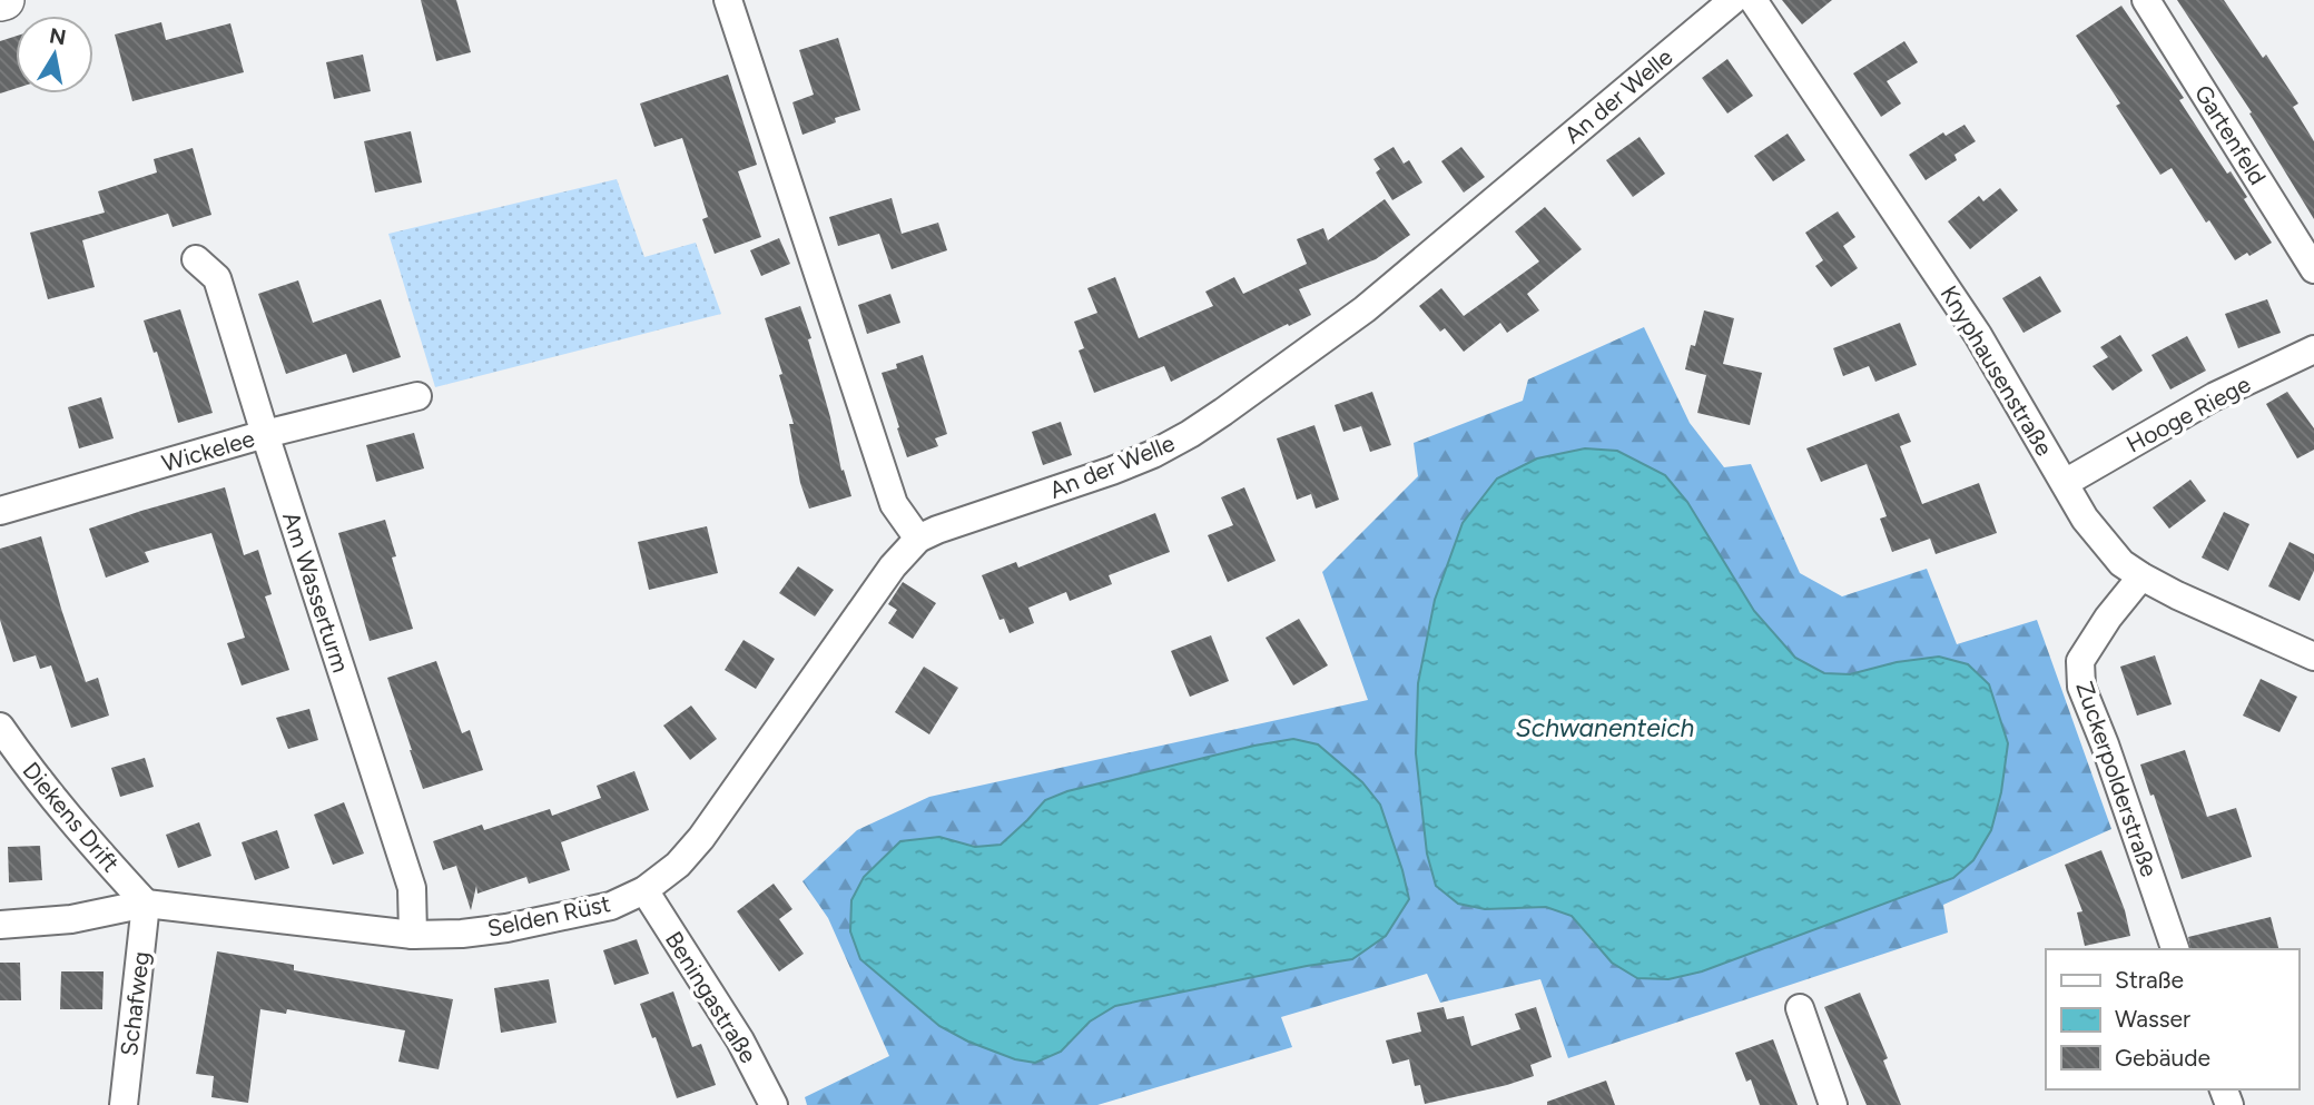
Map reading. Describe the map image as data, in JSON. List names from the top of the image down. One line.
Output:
{"streets":{"street":["An der Welle","Gartenfeld","Knyphausenstraße","Hooge Riege","Wickelee","Am Wasserturm","Zuckerpolderstraße","Diekens Drift","Selden Rüst","Beningastraße","Schafweg"]},"crossings":[["An der Welle","Selden Rüst"],["Knyphausenstraße","Hooge Riege"],["Knyphausenstraße","Zuckerpolderstraße"],["Wickelee","Am Wasserturm"],["Am Wasserturm","Selden Rüst"],["Diekens Drift","Selden Rüst"],["Diekens Drift","Schafweg"],["Selden Rüst","Beningastraße"],["Selden Rüst","Schafweg"]],"water":["Schwanenteich"],"legend":["Straße","Wasser","Gebäude"],"north":"top"}
